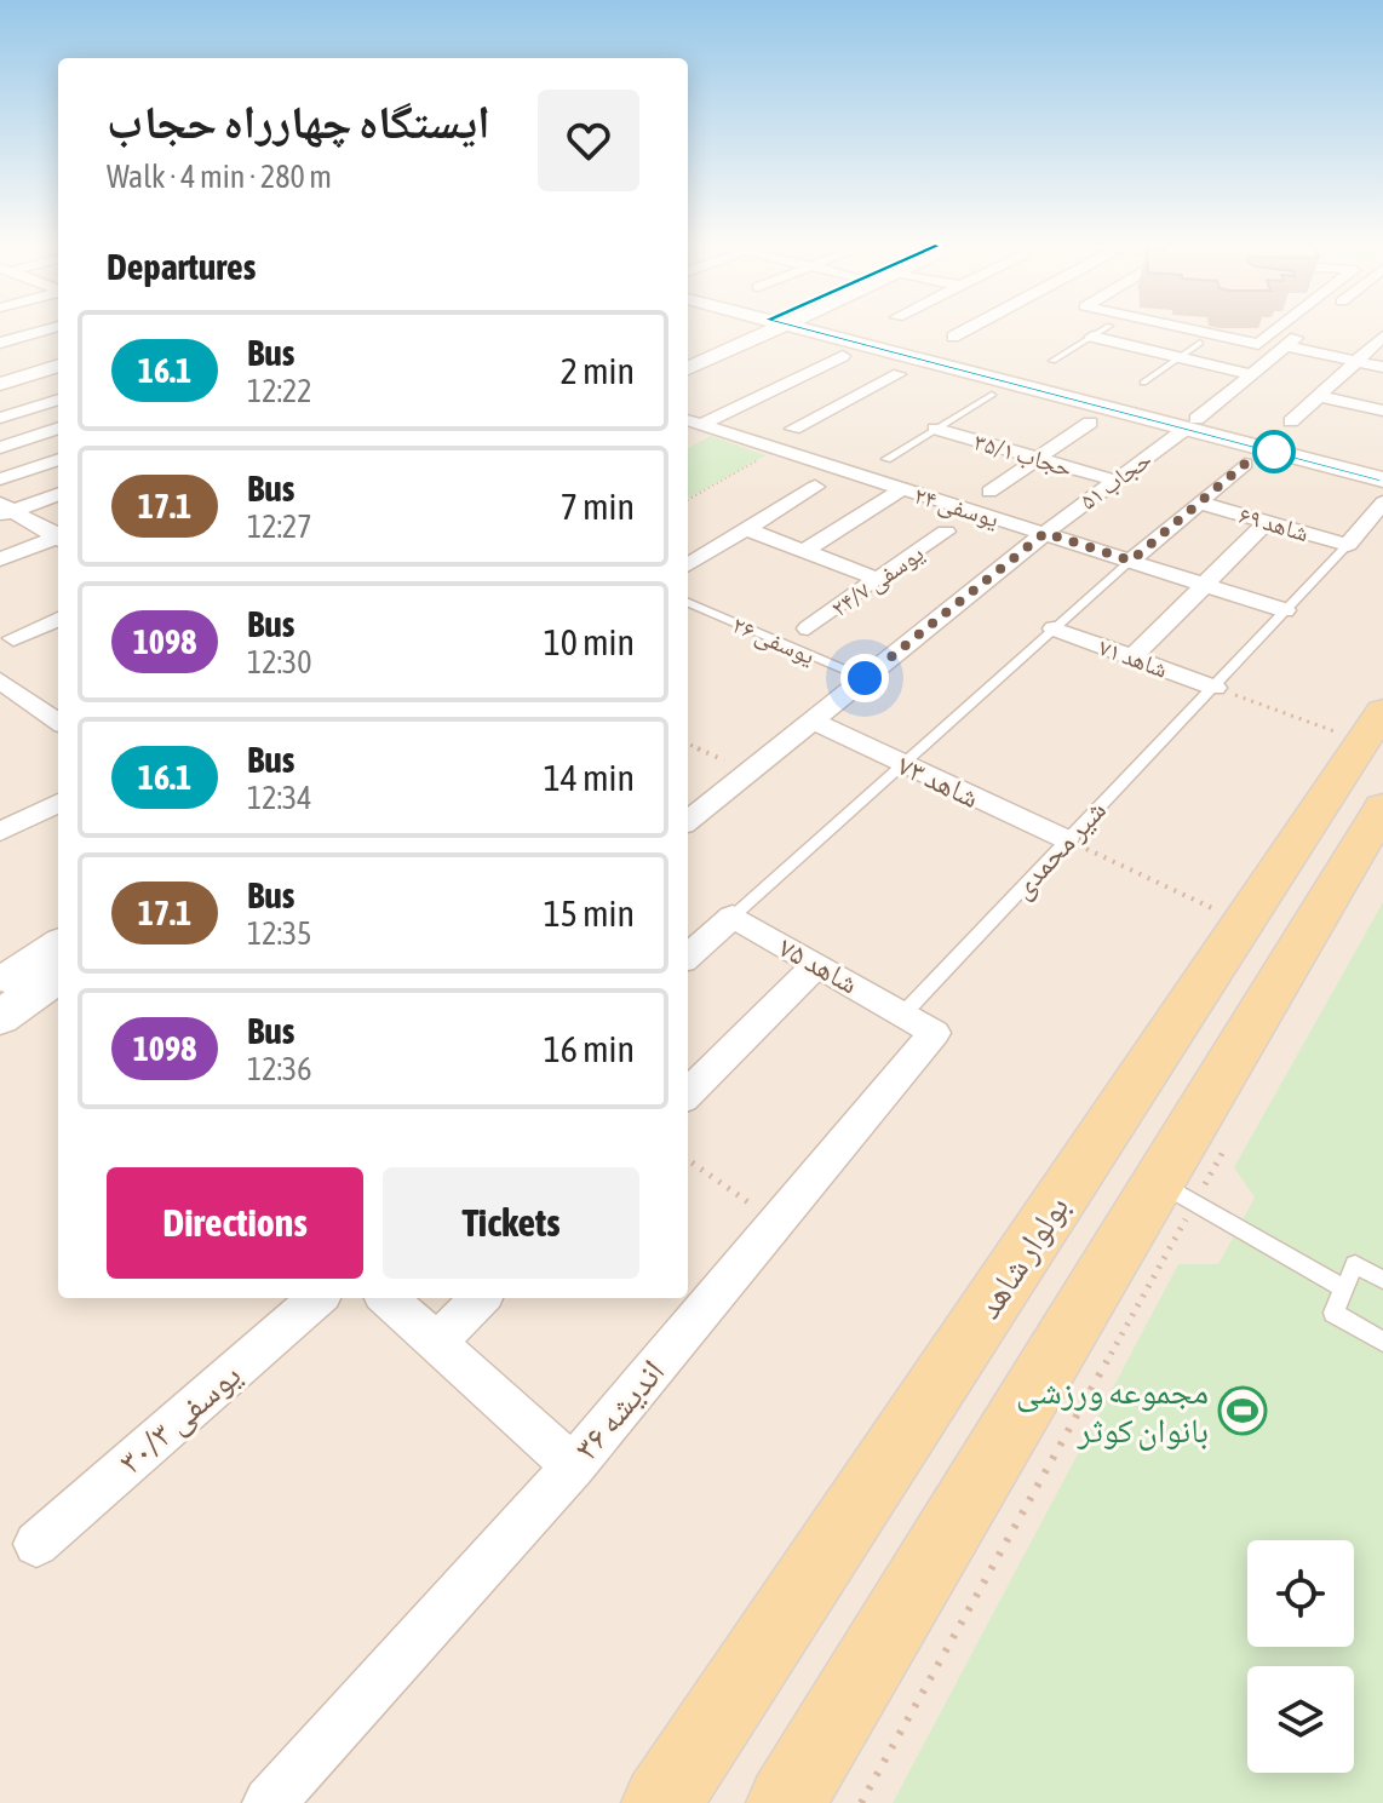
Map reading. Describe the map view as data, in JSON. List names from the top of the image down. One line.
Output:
{"streets":{"main road":["بولوار شاهد"],"street":["حجاب ۳۵/۱","حجاب ۵۱","یوسفی ۲۴","شاهد ۶۹","یوسفی ۲۴/۷","شاهد ۷۱","شاهد ۷۳","شاهد ۷۵","اندیشه ۳۶","یوسفی ۳۰/۳"],"lane":["یوسفی ۲۶","شیر محمدی"]},"crossings":[["حجاب ۳۵/۱","حجاب ۵۱"],["حجاب ۵۱","یوسفی ۲۴"],["حجاب ۵۱","یوسفی ۲۶"],["حجاب ۵۱","شاهد ۷۳"],["یوسفی ۲۴","شیر محمدی"],["شاهد ۶۹","شیر محمدی"],["شاهد ۷۱","شیر محمدی"],["شاهد ۷۳","شیر محمدی"],["شیر محمدی","شاهد ۷۵"],["شیر محمدی","اندیشه ۳۶"],["شاهد ۷۵","اندیشه ۳۶"]],"places":{"sports":["مجموعه ورزشی بانوان کوثر"]},"lines":["bus line 16.1"],"page":{"heading":[["ایستگاه چهارراه حجاب","Walk · 4 min · 280 m"],"Departures"],"list":[{"mark":"16.1","name":"Bus","note":"12:22","value":"2 min"},{"mark":"17.1","name":"Bus","note":"12:27","value":"7 min"},{"mark":"1098","name":"Bus","note":"12:30","value":"10 min"},{"mark":"16.1","name":"Bus","note":"12:34","value":"14 min"},{"mark":"17.1","name":"Bus","note":"12:35","value":"15 min"},{"mark":"1098","name":"Bus","note":"12:36","value":"16 min"}],"buttons":["Directions","Tickets"]}}
